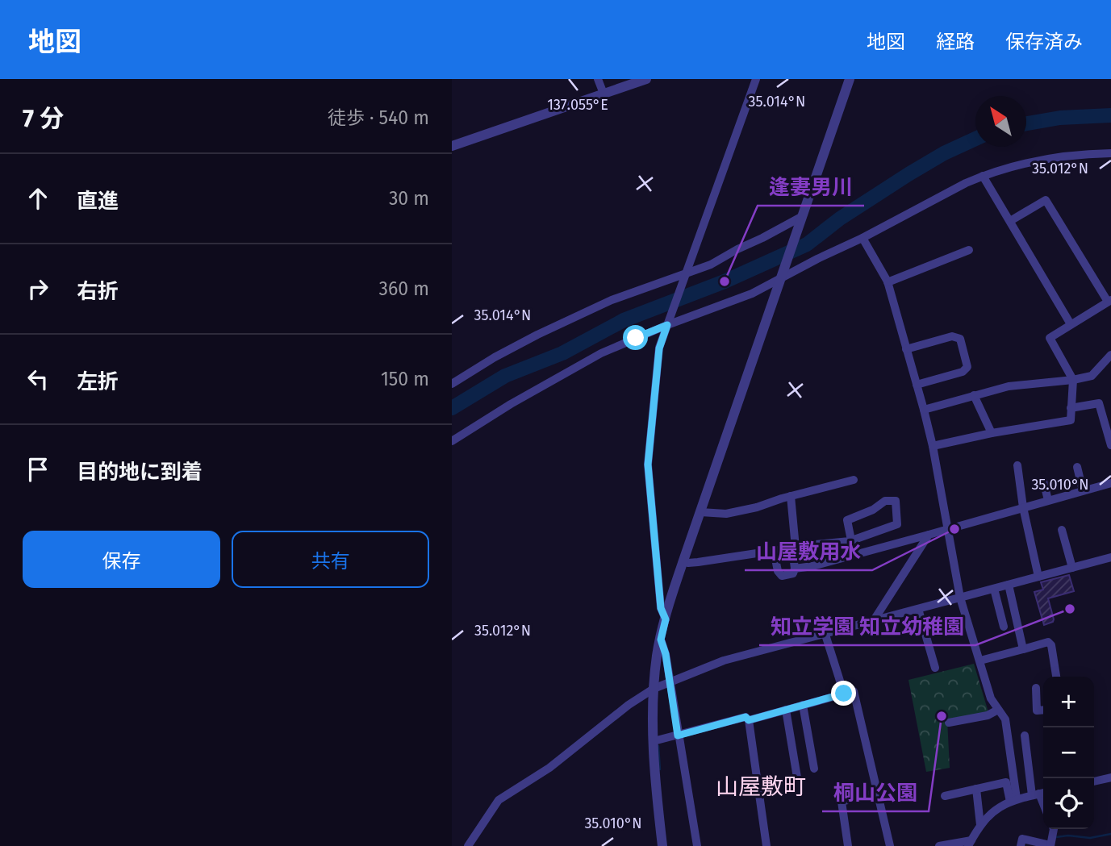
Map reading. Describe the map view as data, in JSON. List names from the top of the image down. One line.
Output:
{"districts":["山屋敷町"],"places":["逢妻男川","山屋敷用水","知立学園 知立幼稚園","桐山公園"],"north":"top left","page":{"header":"地図","nav":["地図","経路","保存済み"],"heading":["7 分","徒歩 · 540 m"],"list":[["直進","30 m"],["右折","360 m"],["左折","150 m"],"目的地に到着"],"buttons":["保存","共有"],"map_buttons":["+","−"]},"coordinates":["35.014°N","137.055°E","35.012°N","35.010°N"]}
